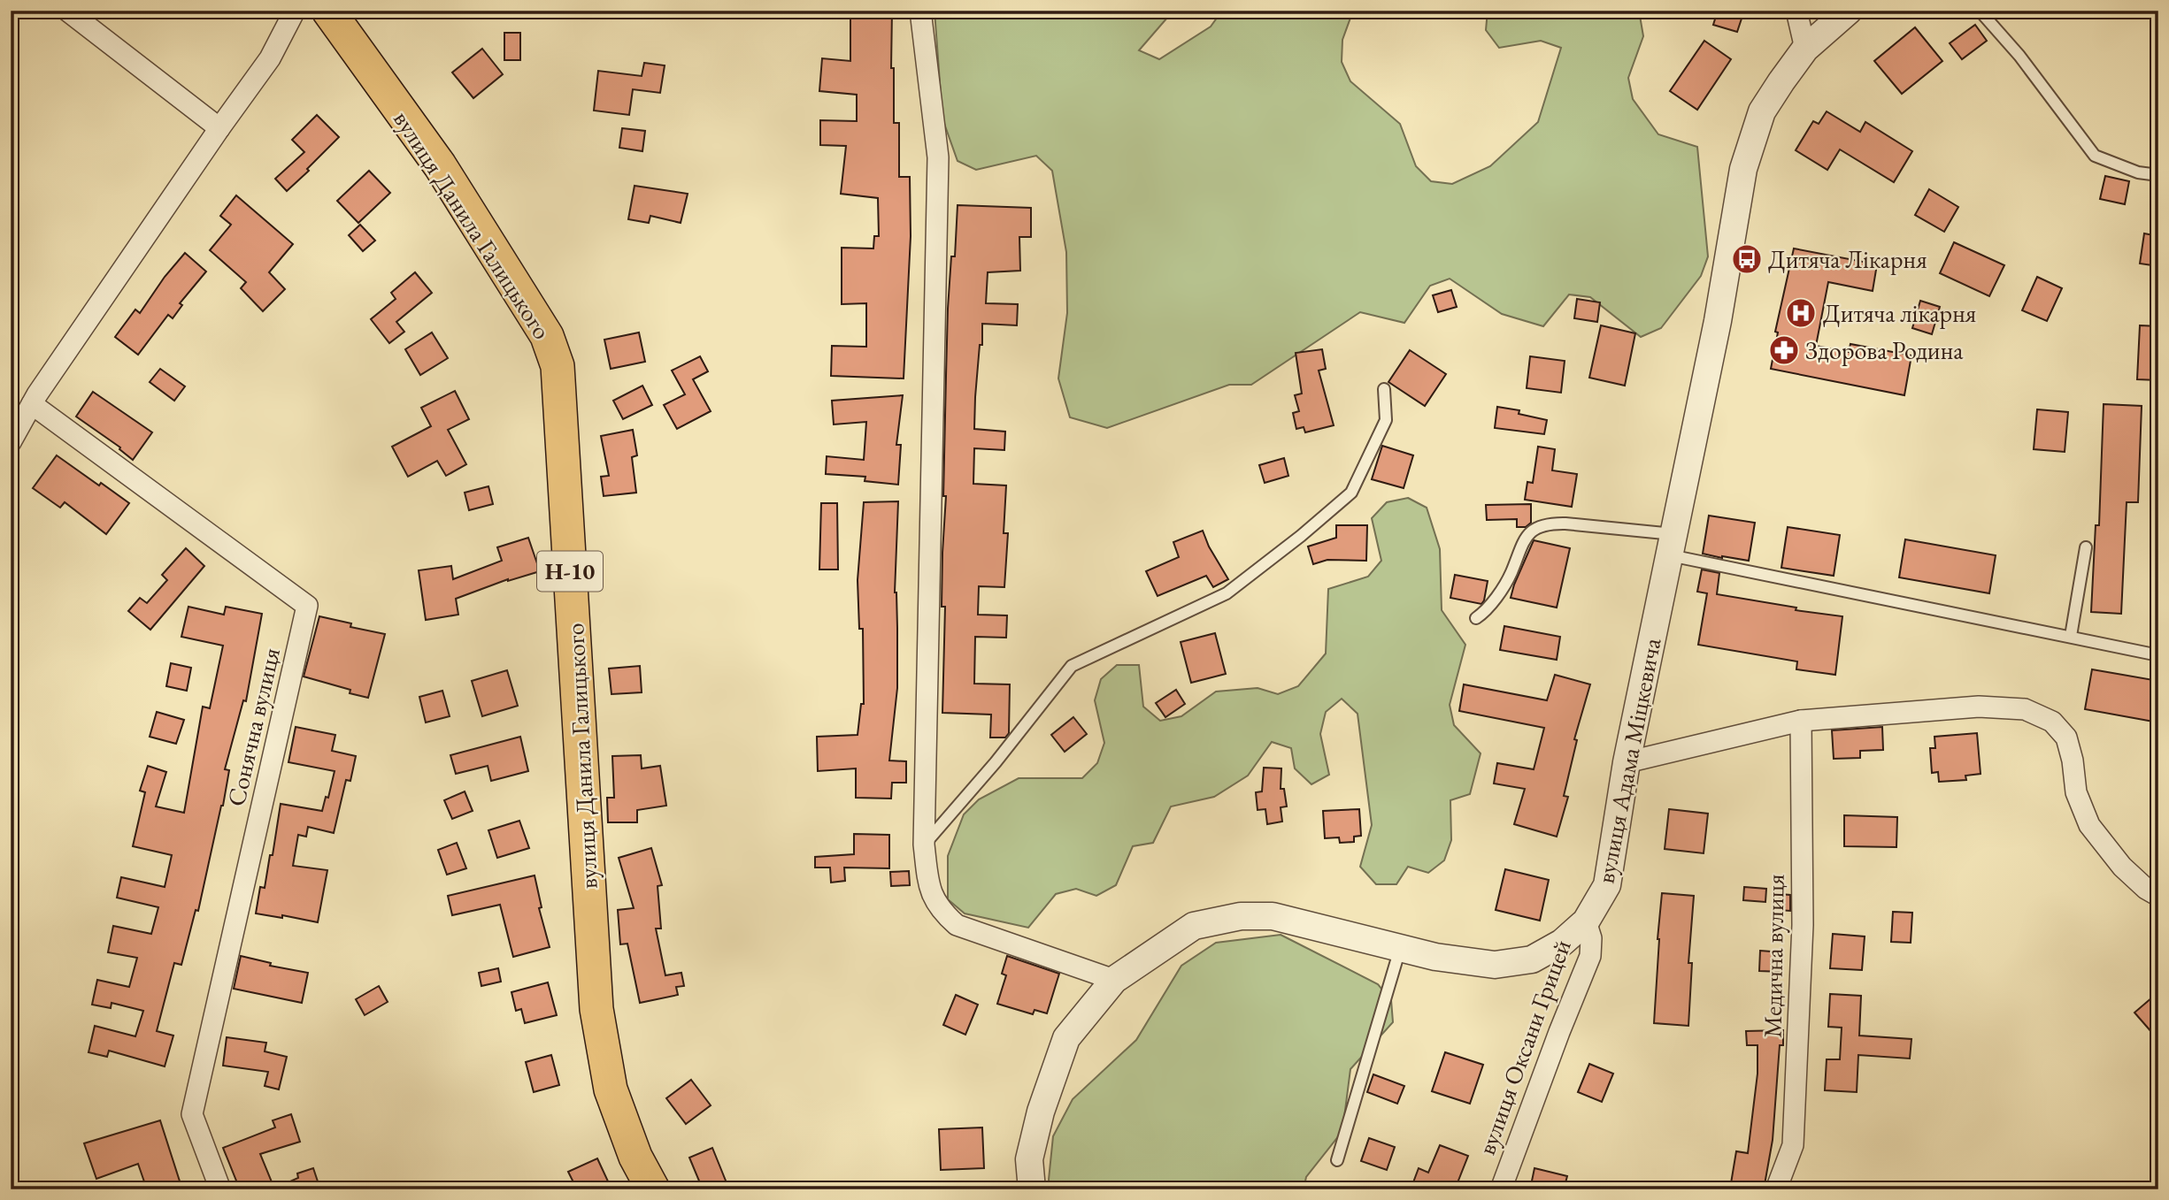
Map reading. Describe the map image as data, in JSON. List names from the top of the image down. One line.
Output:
{"streets":{"main road":["вулиця Данила Галицького","Н-10"],"street":["Сонячна вулиця","вулиця Адама Міцкевича","Медична вулиця","вулиця Оксани Грицей"]},"crossings":[["вулиця Адама Міцкевича","вулиця Оксани Грицей"]],"places":{"bus stop":["Дитяча Лікарня"],"hospital":["Дитяча лікарня"],"pharmacy":["Здорова Родина"]}}
